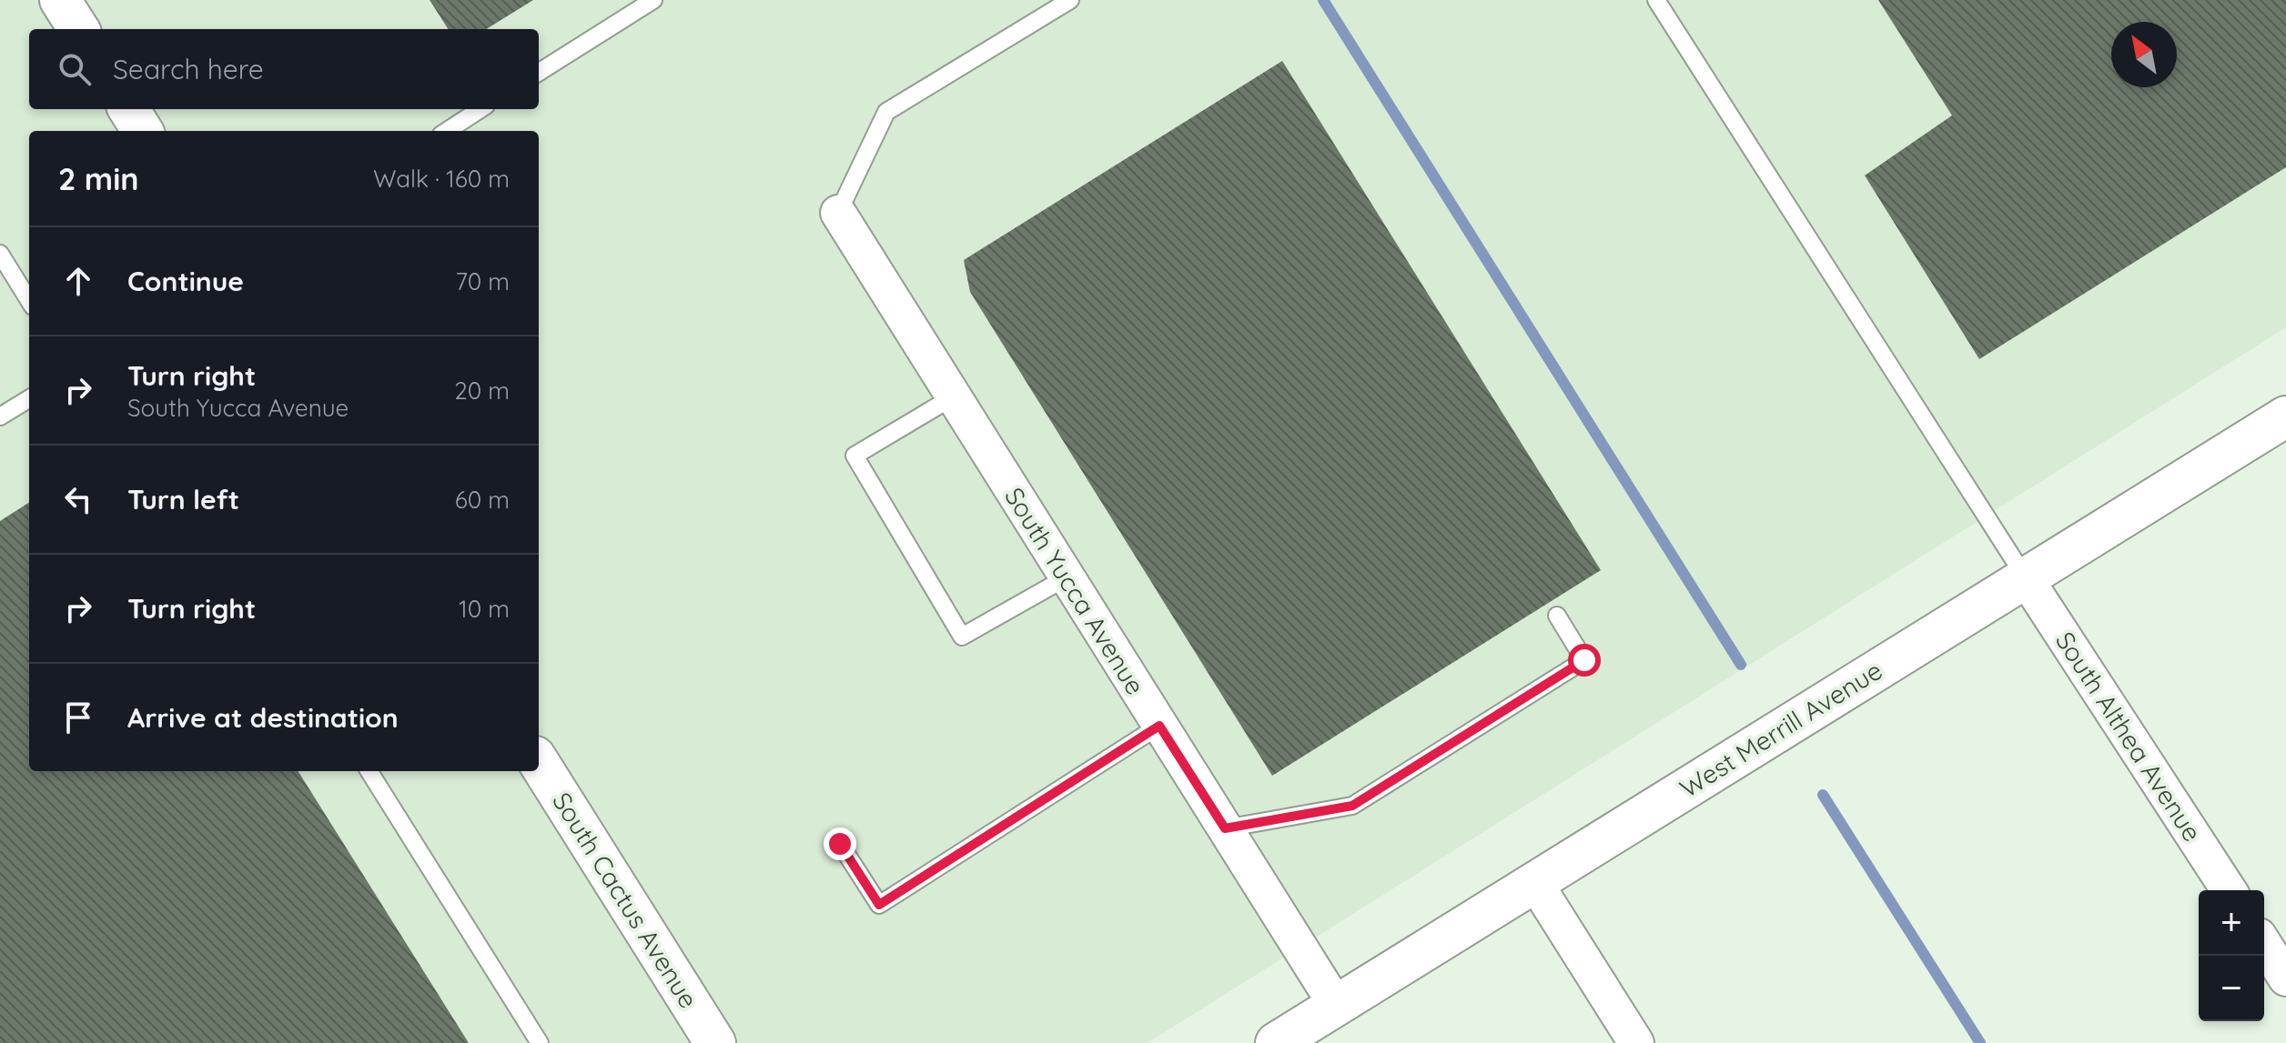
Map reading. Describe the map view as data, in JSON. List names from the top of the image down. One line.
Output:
{"streets":{"main road":["West Merrill Avenue","South Cactus Avenue"],"street":["South Yucca Avenue","South Althea Avenue"]},"crossings":[["South Yucca Avenue","West Merrill Avenue"],["West Merrill Avenue","South Althea Avenue"]],"north":"top left","page":{"search":"Search here","heading":["2 min","Walk · 160 m"],"list":[["Continue","70 m"],["Turn right","South Yucca Avenue","20 m"],["Turn left","60 m"],["Turn right","10 m"],"Arrive at destination"],"map_buttons":["+","−"]}}
